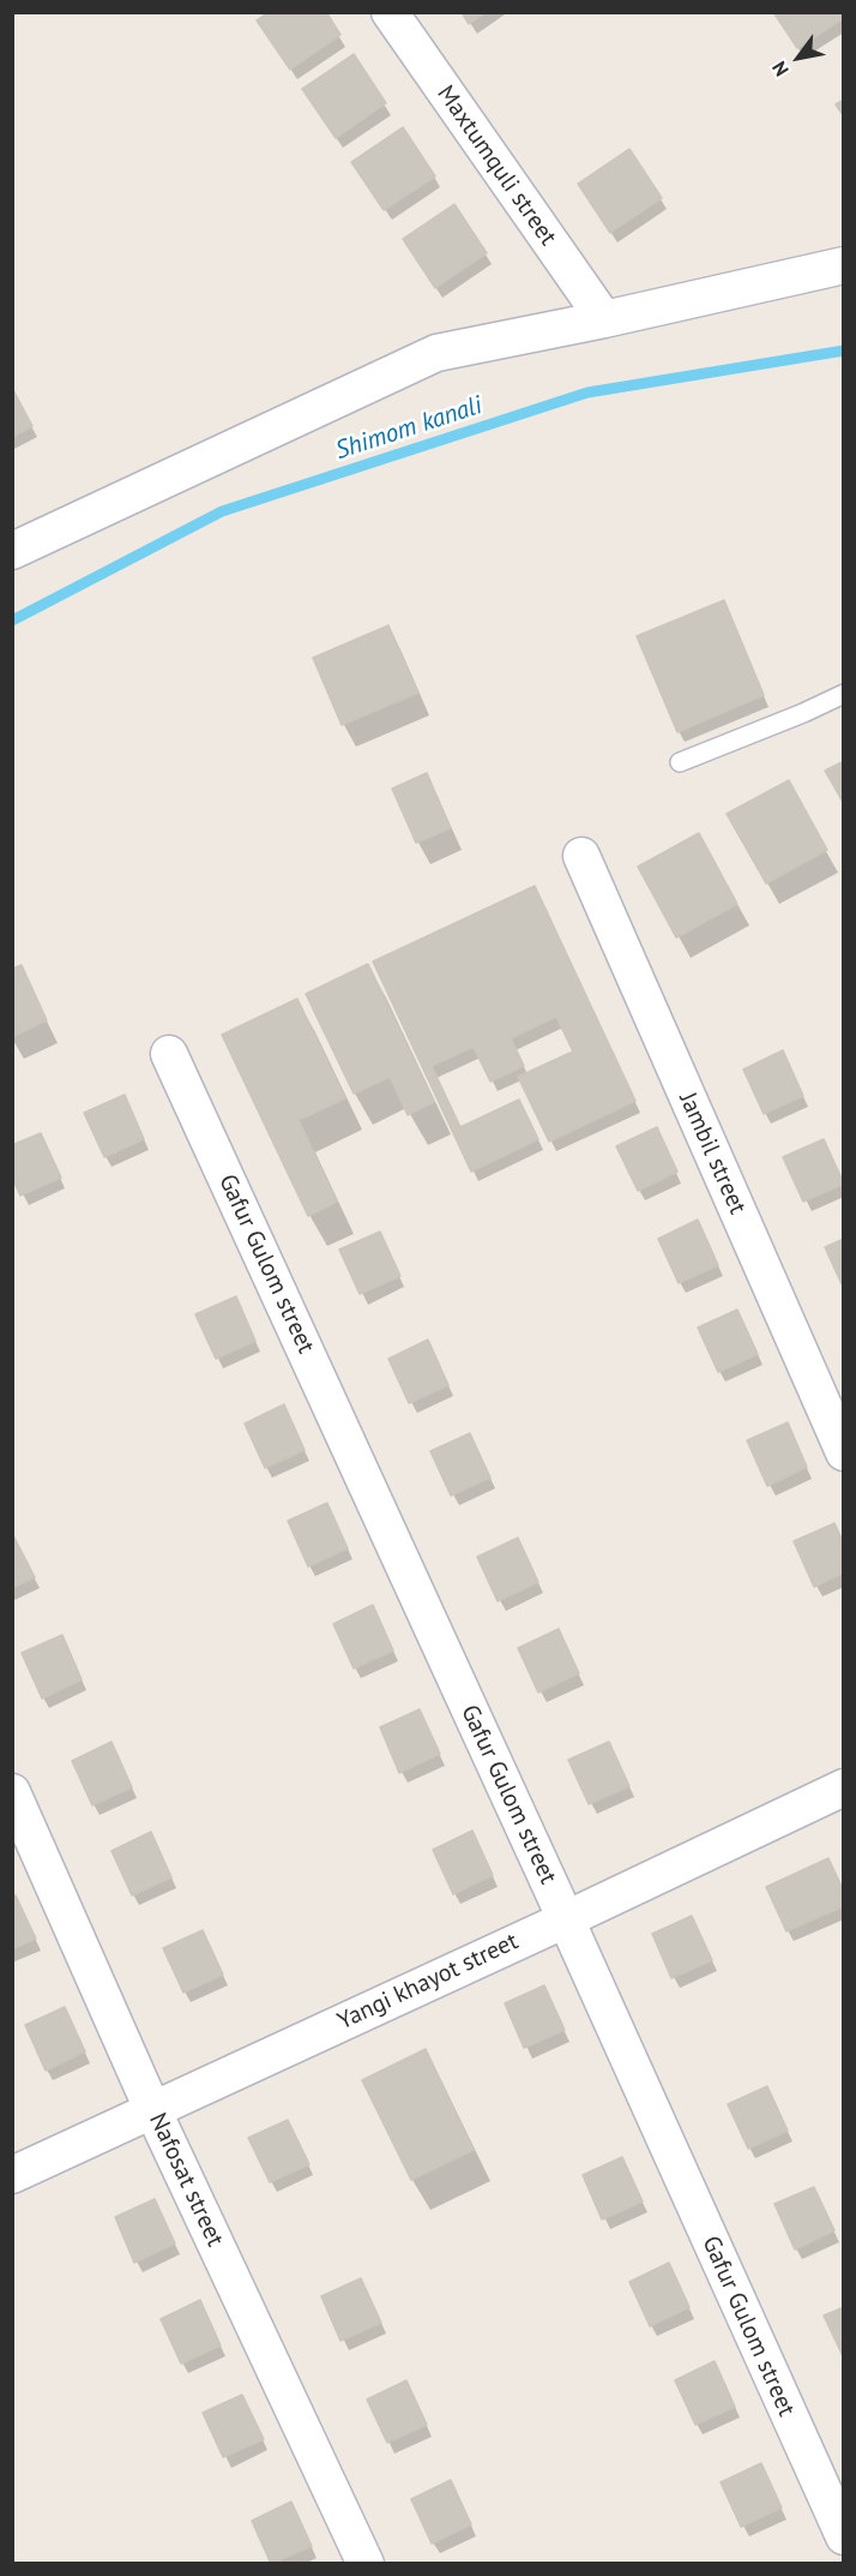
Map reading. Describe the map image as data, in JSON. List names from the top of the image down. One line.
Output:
{"streets":{"street":["Maxtumquli street","Jambil street","Gafur Gulom street","Yangi khayot street","Nafosat street"]},"crossings":[["Gafur Gulom street","Yangi khayot street"],["Yangi khayot street","Nafosat street"]],"water":["Shimom kanali"],"north":"bottom left"}
